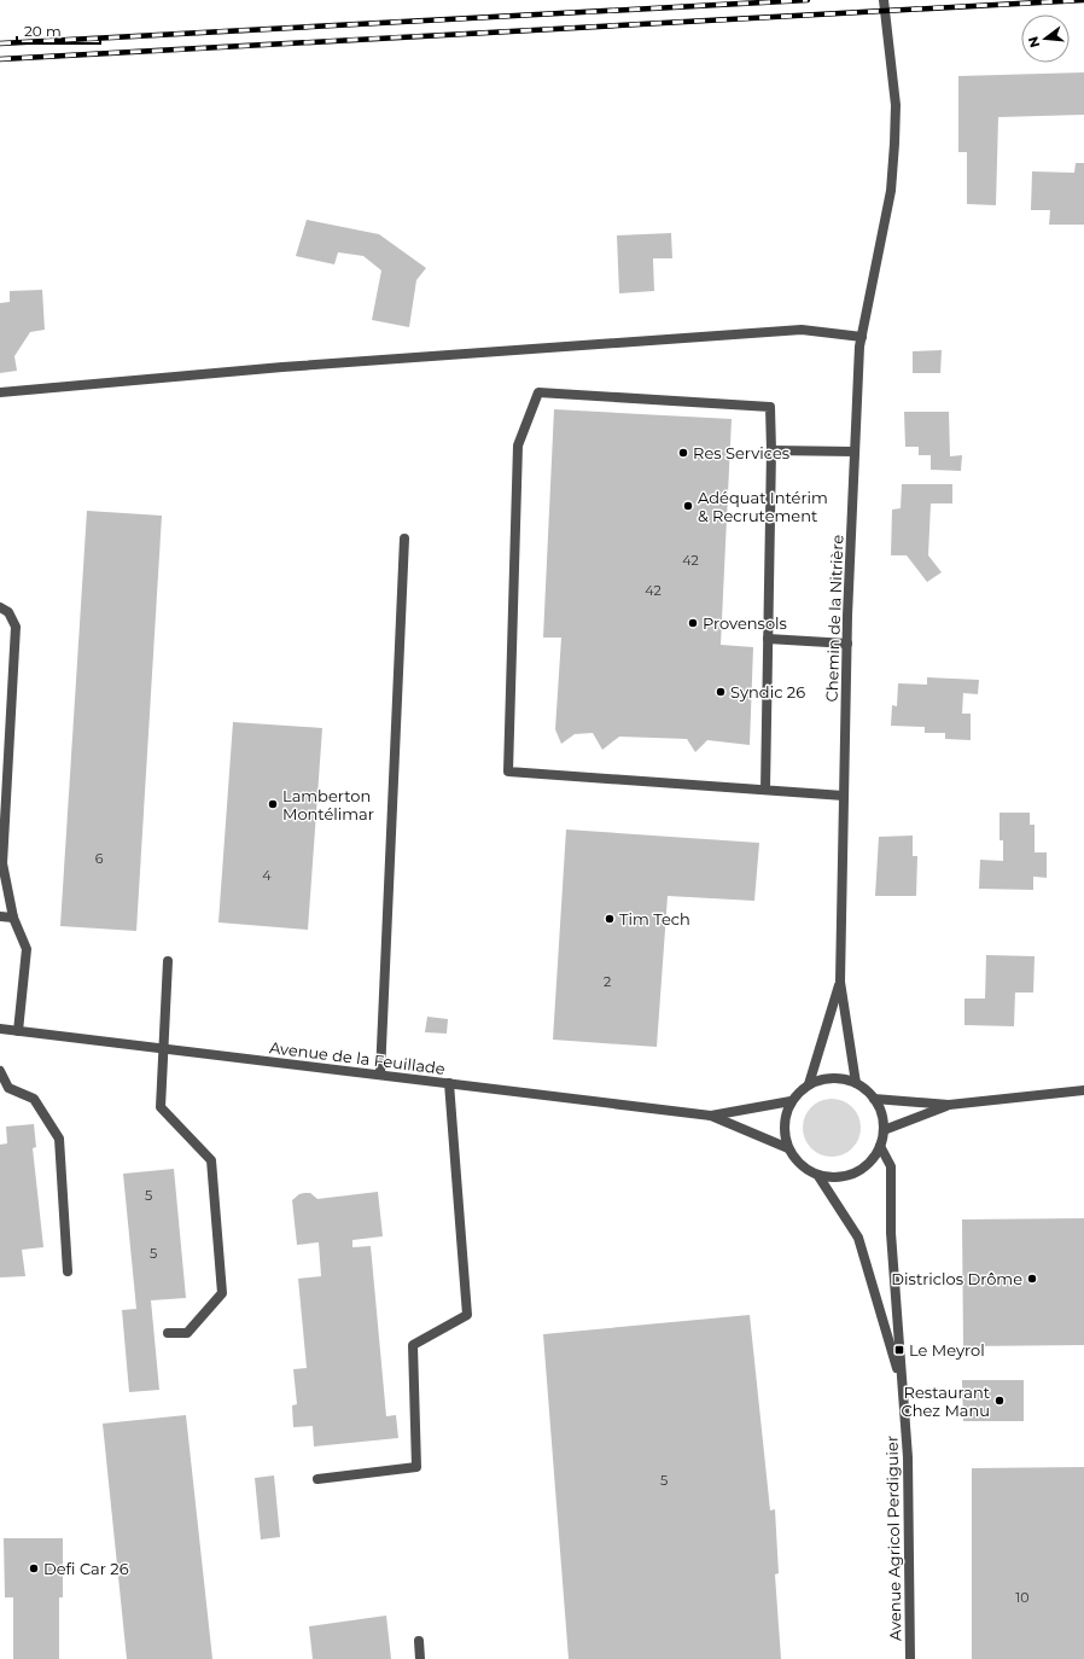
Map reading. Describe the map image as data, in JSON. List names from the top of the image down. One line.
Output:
{"streets":{"street":["Chemin de la Nitrière","Avenue de la Feuillade","Avenue Agricol Perdiguier"]},"crossings":[["Chemin de la Nitrière","Avenue de la Feuillade"],["Chemin de la Nitrière","Avenue Agricol Perdiguier"],["Avenue de la Feuillade","Avenue Agricol Perdiguier"]],"places":{"other":["Res Services","Adéquat Intérim & Recrutement","Provensols","Syndic 26","Lamberton Montélimar","Tim Tech","Districlos Drôme","Restaurant Chez Manu","Defi Car 26"],"transit":["Le Meyrol"]},"house_numbers":["42","42","6","4","2","5","5","5","10"],"scale_bar":"20 m","north":"left"}
